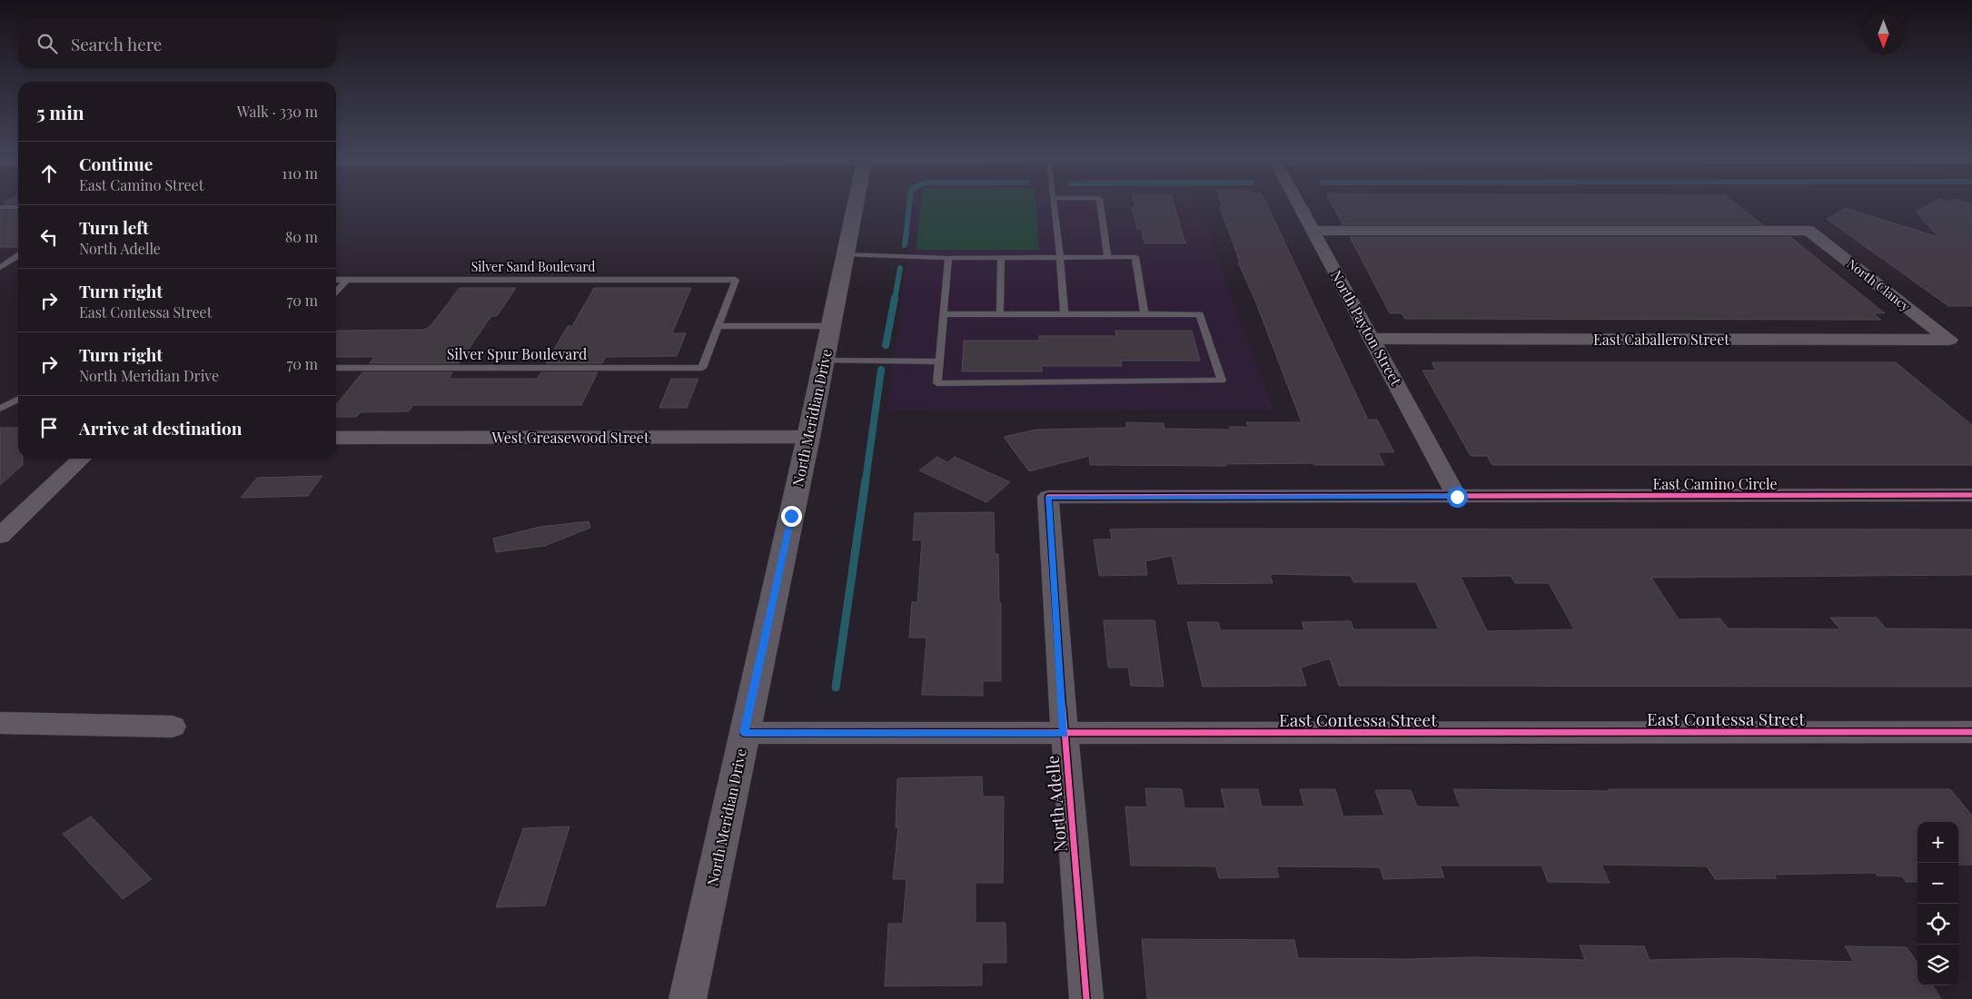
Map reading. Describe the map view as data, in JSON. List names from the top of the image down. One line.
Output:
{"streets":{"main road":["North Meridian Drive"],"street":["North Clancy","North Payton Street","East Caballero Street","West Greasewood Street","East Camino Circle","East Contessa Street","North Adelle"],"lane":["Silver Sand Boulevard","Silver Spur Boulevard"]},"crossings":[["Silver Sand Boulevard","Silver Spur Boulevard"],["North Clancy","North Payton Street"],["North Clancy","East Caballero Street"],["North Payton Street","East Caballero Street"],["North Payton Street","East Camino Circle"],["North Meridian Drive","West Greasewood Street"],["North Meridian Drive","East Contessa Street"],["East Camino Circle","North Adelle"],["East Contessa Street","North Adelle"]],"north":"bottom","page":{"search":"Search here","heading":["5 min","Walk · 330 m"],"list":[["Continue","East Camino Street","110 m"],["Turn left","North Adelle","80 m"],["Turn right","East Contessa Street","70 m"],["Turn right","North Meridian Drive","70 m"],"Arrive at destination"],"map_buttons":["+","−"]}}
